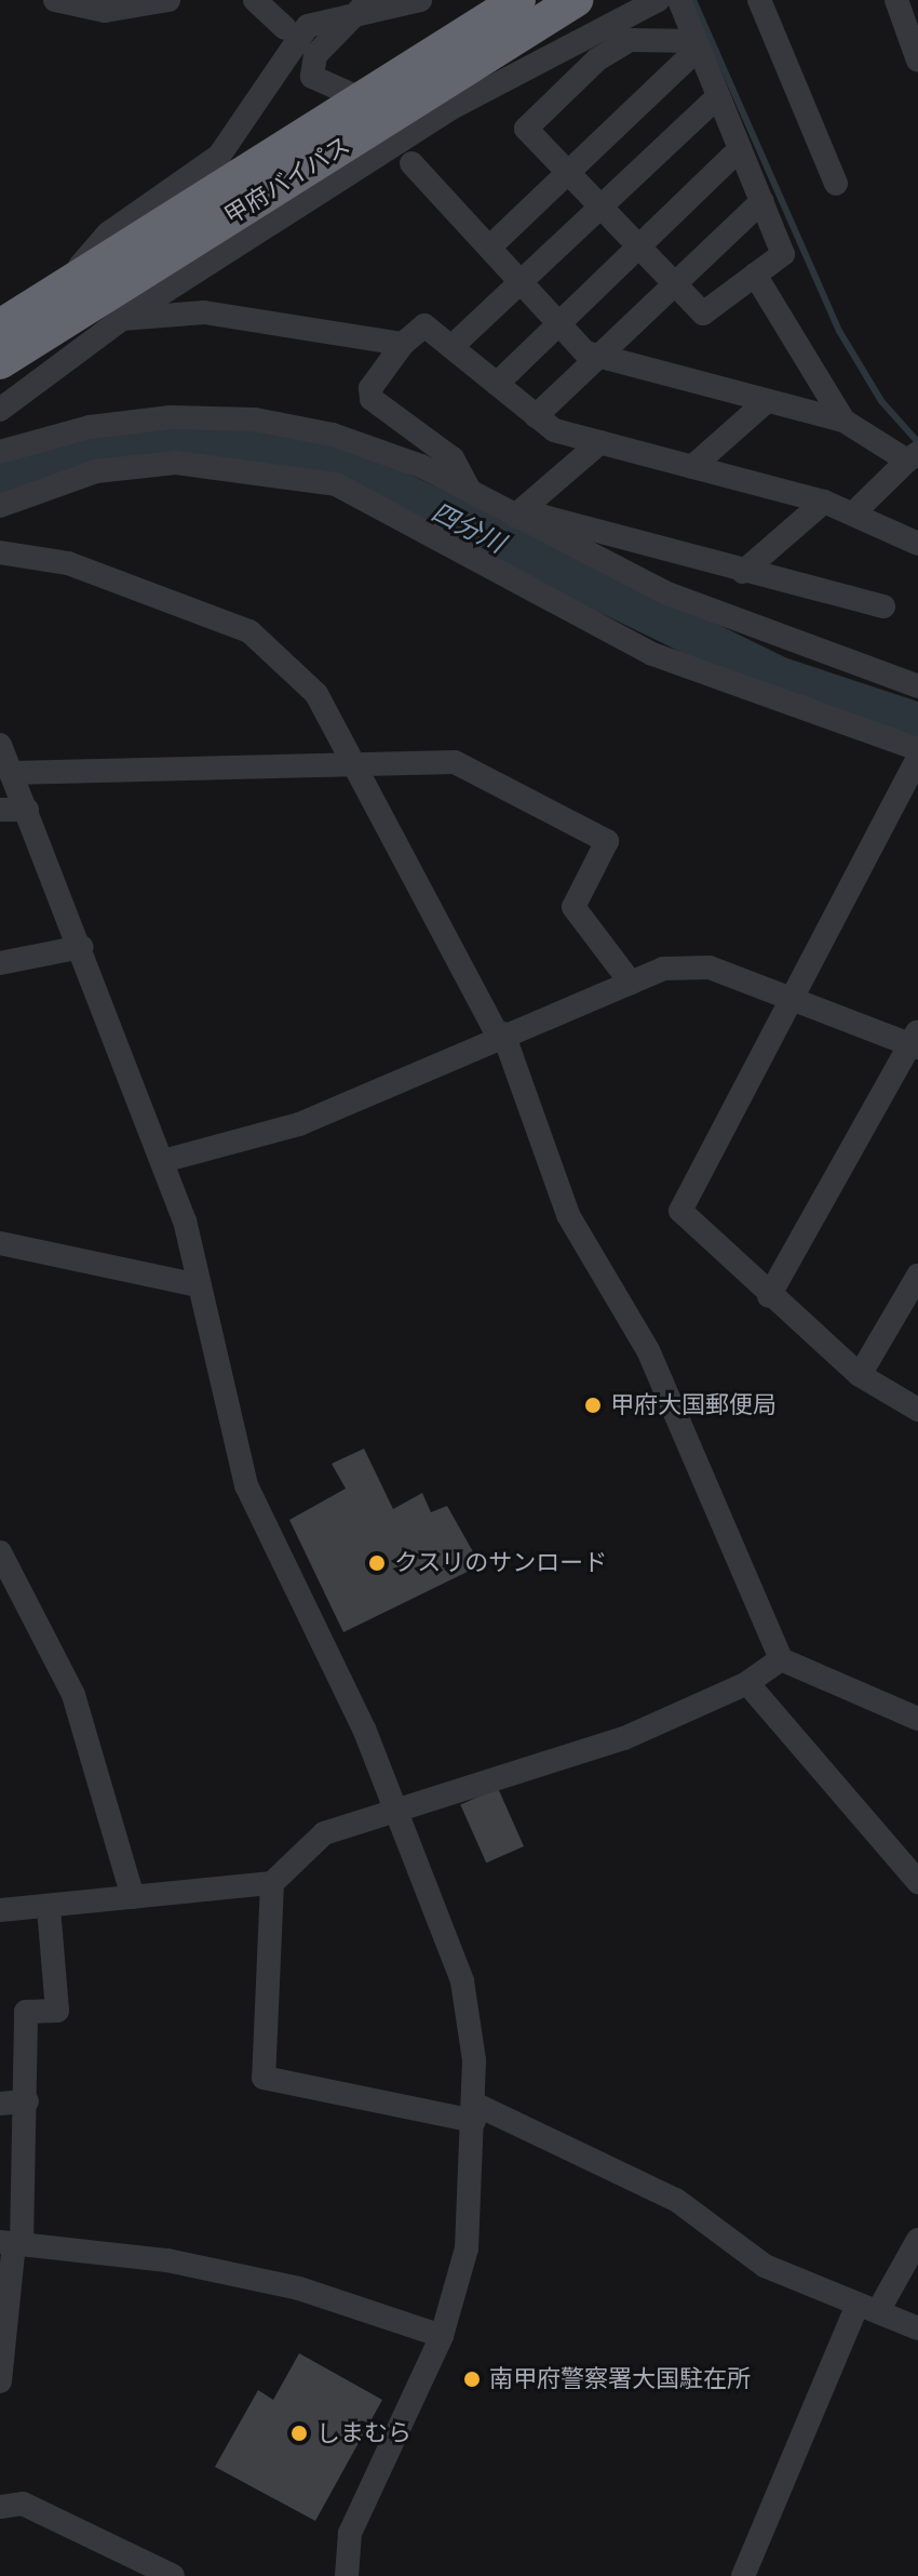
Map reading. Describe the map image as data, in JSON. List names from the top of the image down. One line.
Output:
{"streets":{"highway":["甲府バイパス"]},"water":["四分川"],"places":["甲府大国郵便局","クスリのサンロード","南甲府警察署大国駐在所","しまむら"]}
